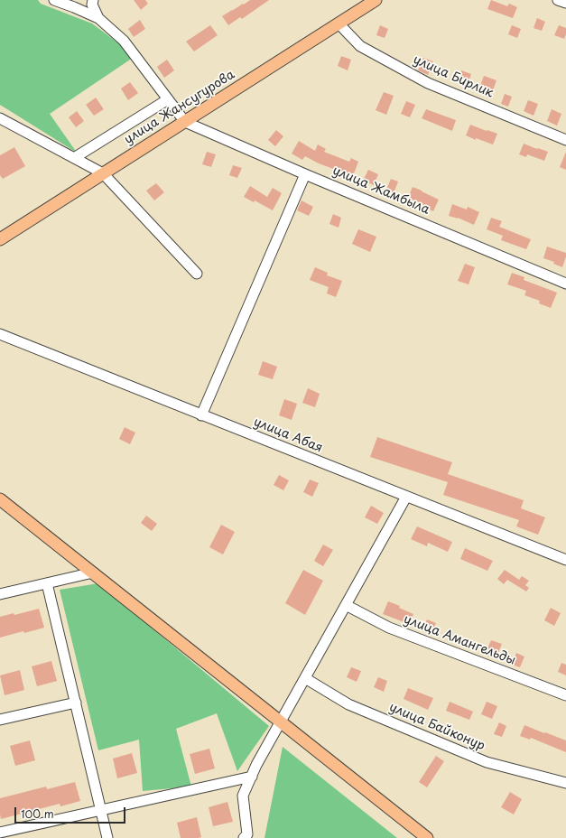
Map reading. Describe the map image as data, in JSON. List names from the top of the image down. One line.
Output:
{"streets":{"main road":["улица Жансугурова"],"street":["улица Бирлик","улица Жамбыла","улица Абая","улица Амангельды","улица Байконур"]},"crossings":[["улица Бирлик","улица Жансугурова"],["улица Жансугурова","улица Жамбыла"]],"scale_bar":"100 m"}
